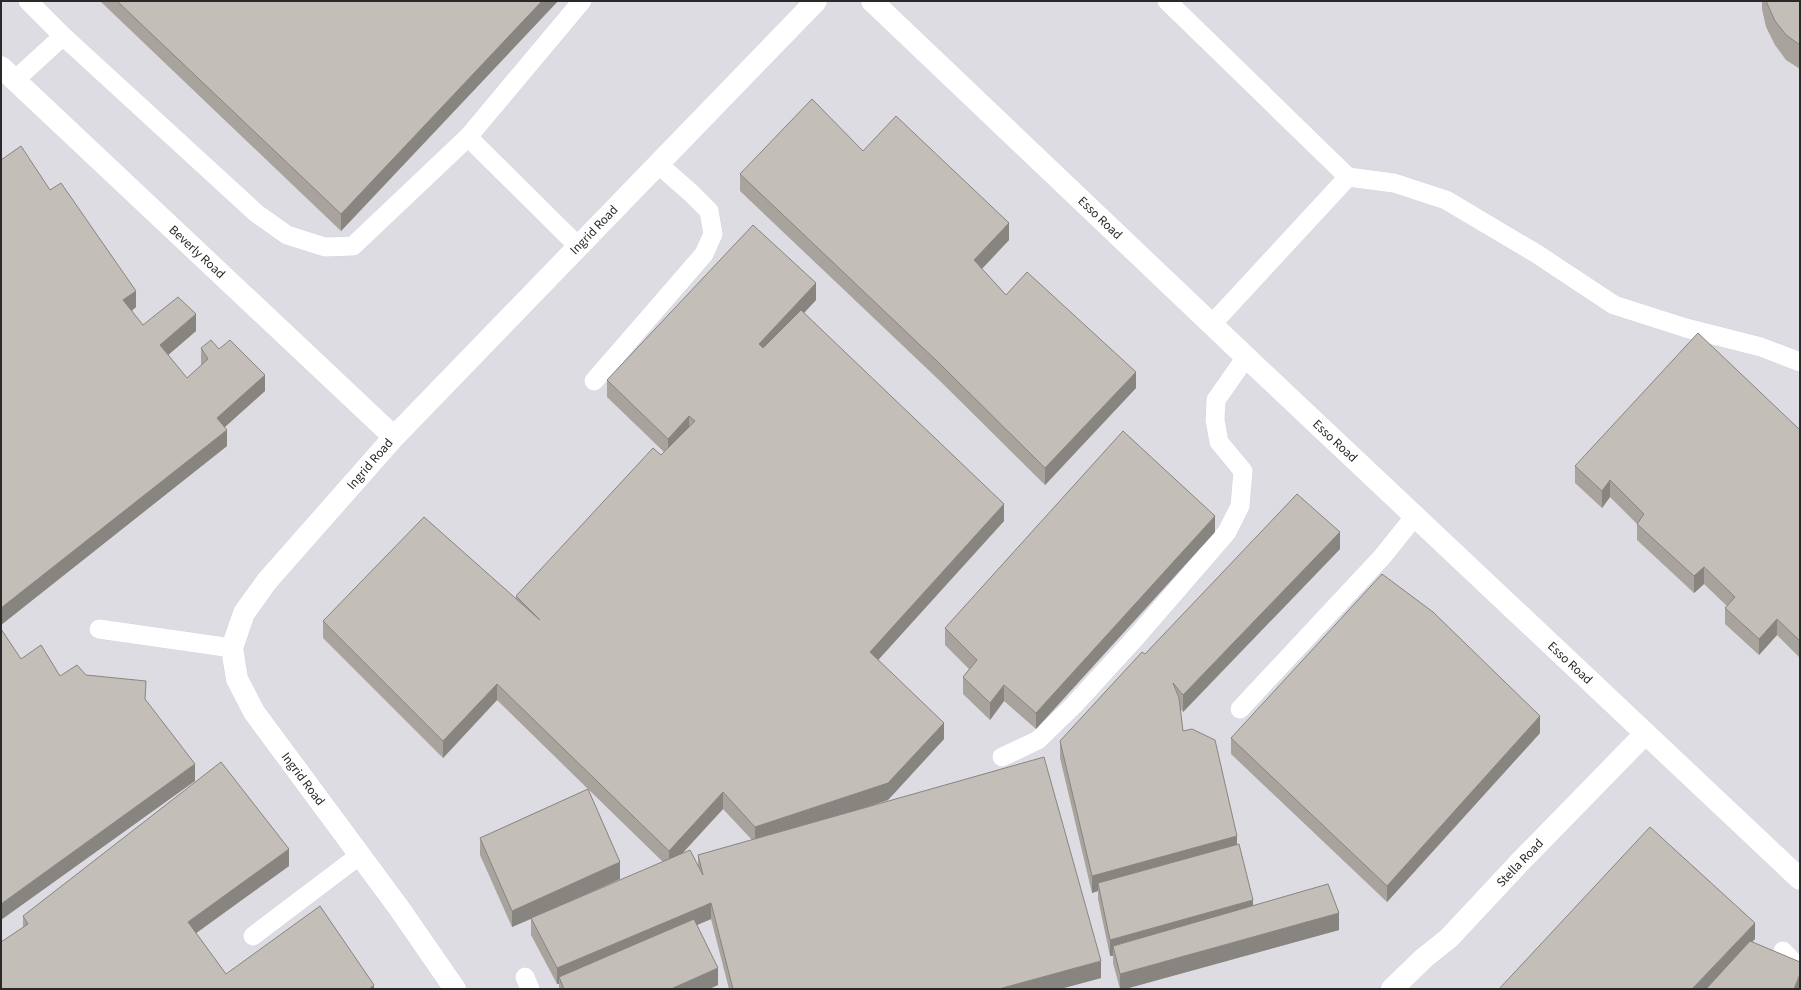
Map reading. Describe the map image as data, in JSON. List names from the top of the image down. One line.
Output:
{"streets":{"street":["Esso Road","Ingrid Road","Beverly Road","Stella Road"]},"crossings":[["Esso Road","Stella Road"],["Ingrid Road","Beverly Road"]]}
